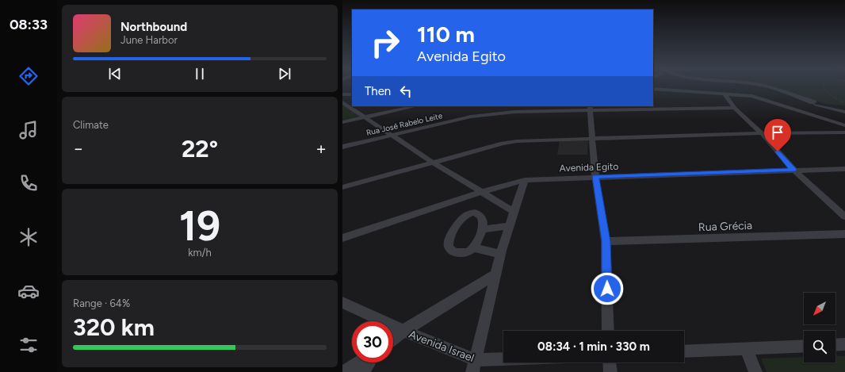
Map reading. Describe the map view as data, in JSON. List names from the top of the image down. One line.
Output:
{"streets":{"street":["Rua José Rabelo Leite","Avenida Egito","Rua Grécia","Avenida Israel"]},"north":"bottom left","page":{"tabs":"08:33","turn":["110 m","Avenida Egito"],"song":["Northbound","June Harbor"],"then":"Then","tile":["Climate",["19","km/h"],["Range · 64%","320 km"]],"heat":["−","22°","+"],"limit":"30","trip":"08:34 · 1 min · 330 m"}}
